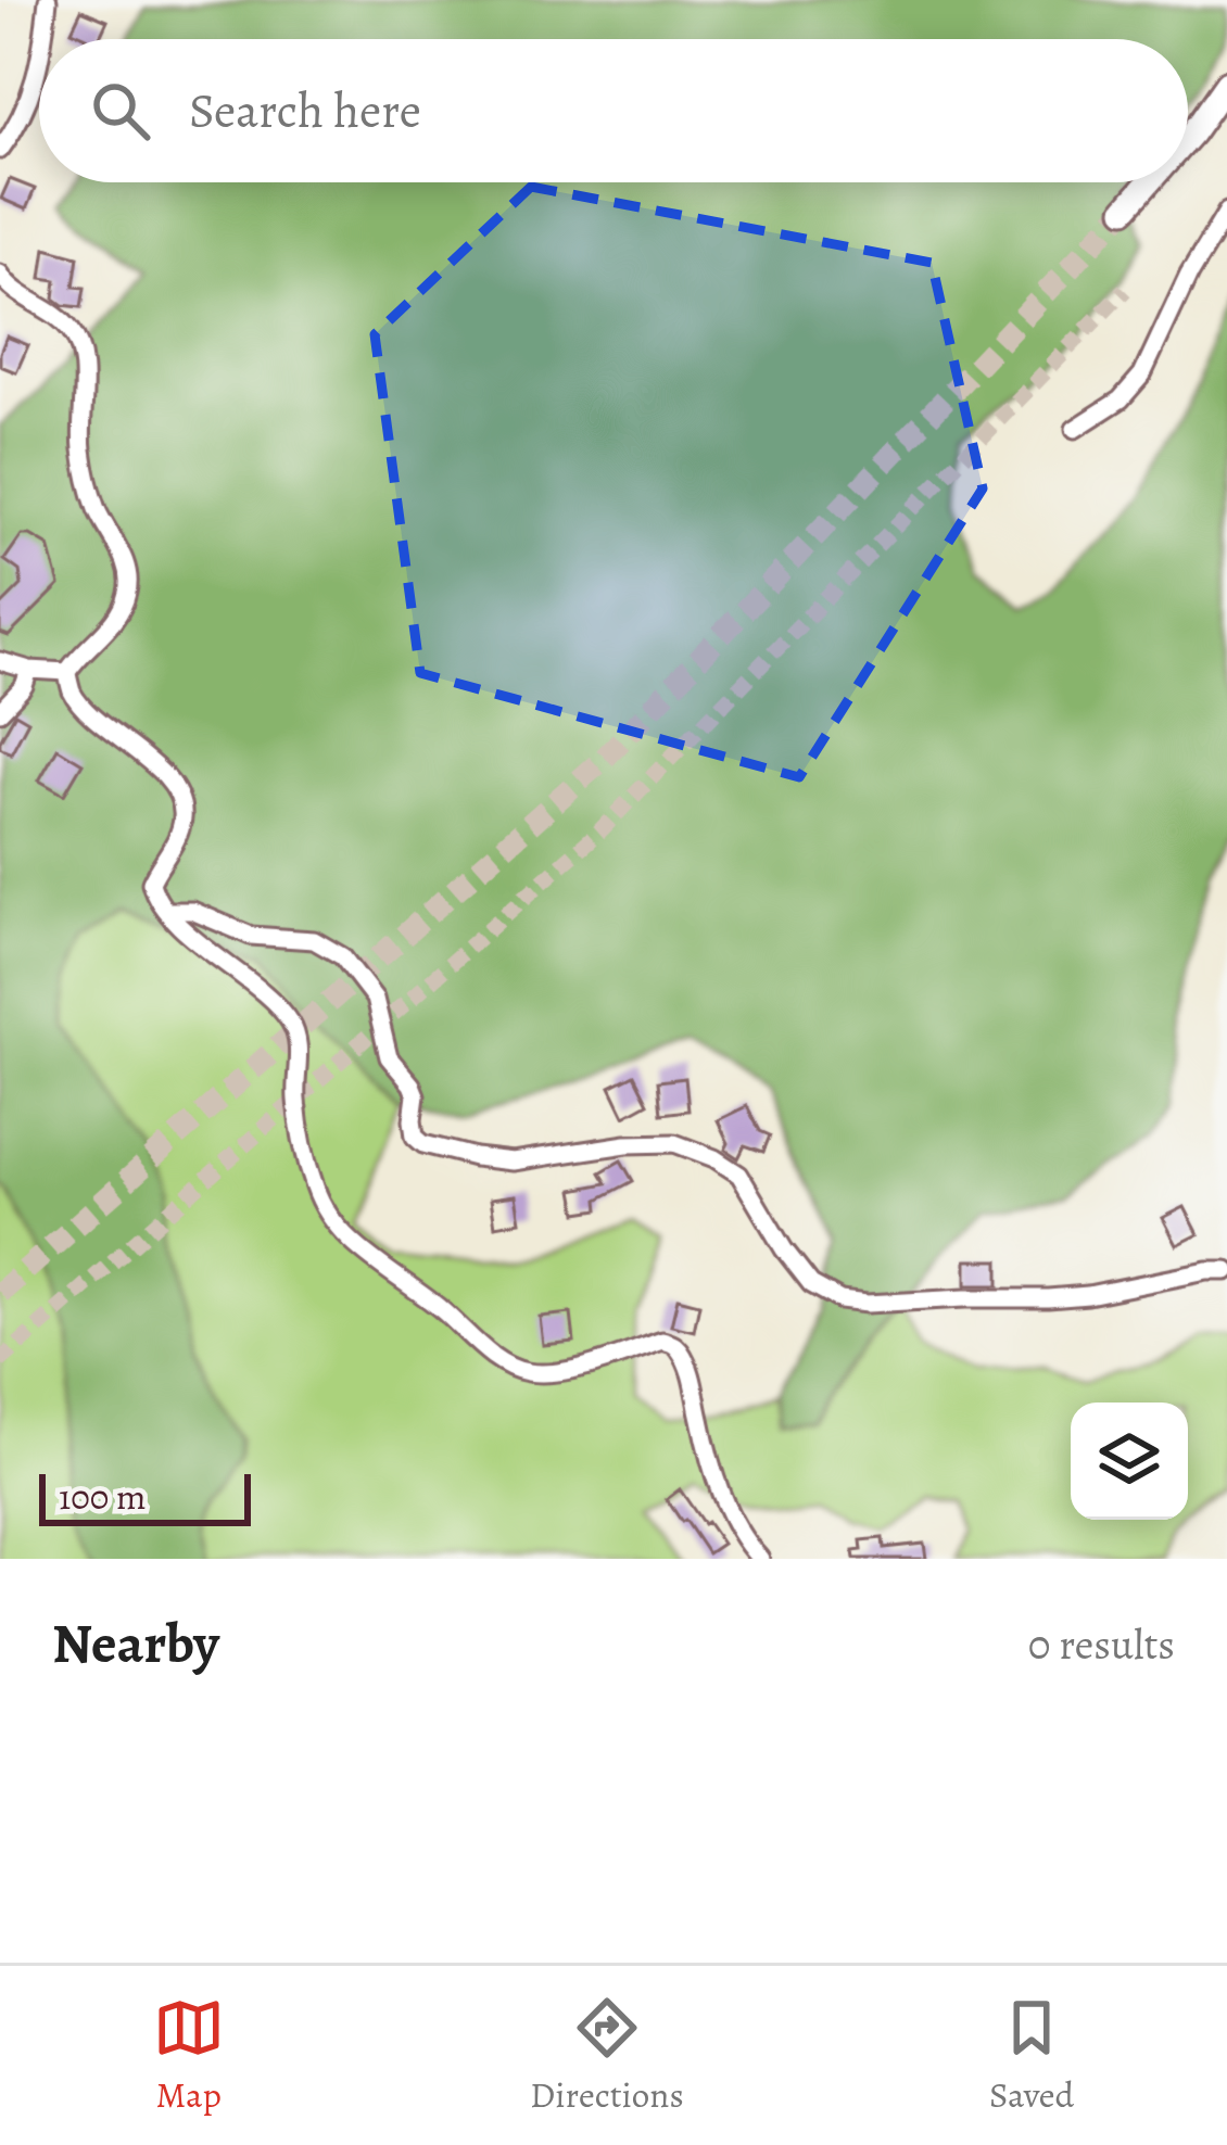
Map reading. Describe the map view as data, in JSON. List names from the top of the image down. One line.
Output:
{"scale_bar":"100 m","page":{"search":"Search here","scale":"100 m","heading":["Nearby","0 results"],"nav":["Map","Directions","Saved"]}}
